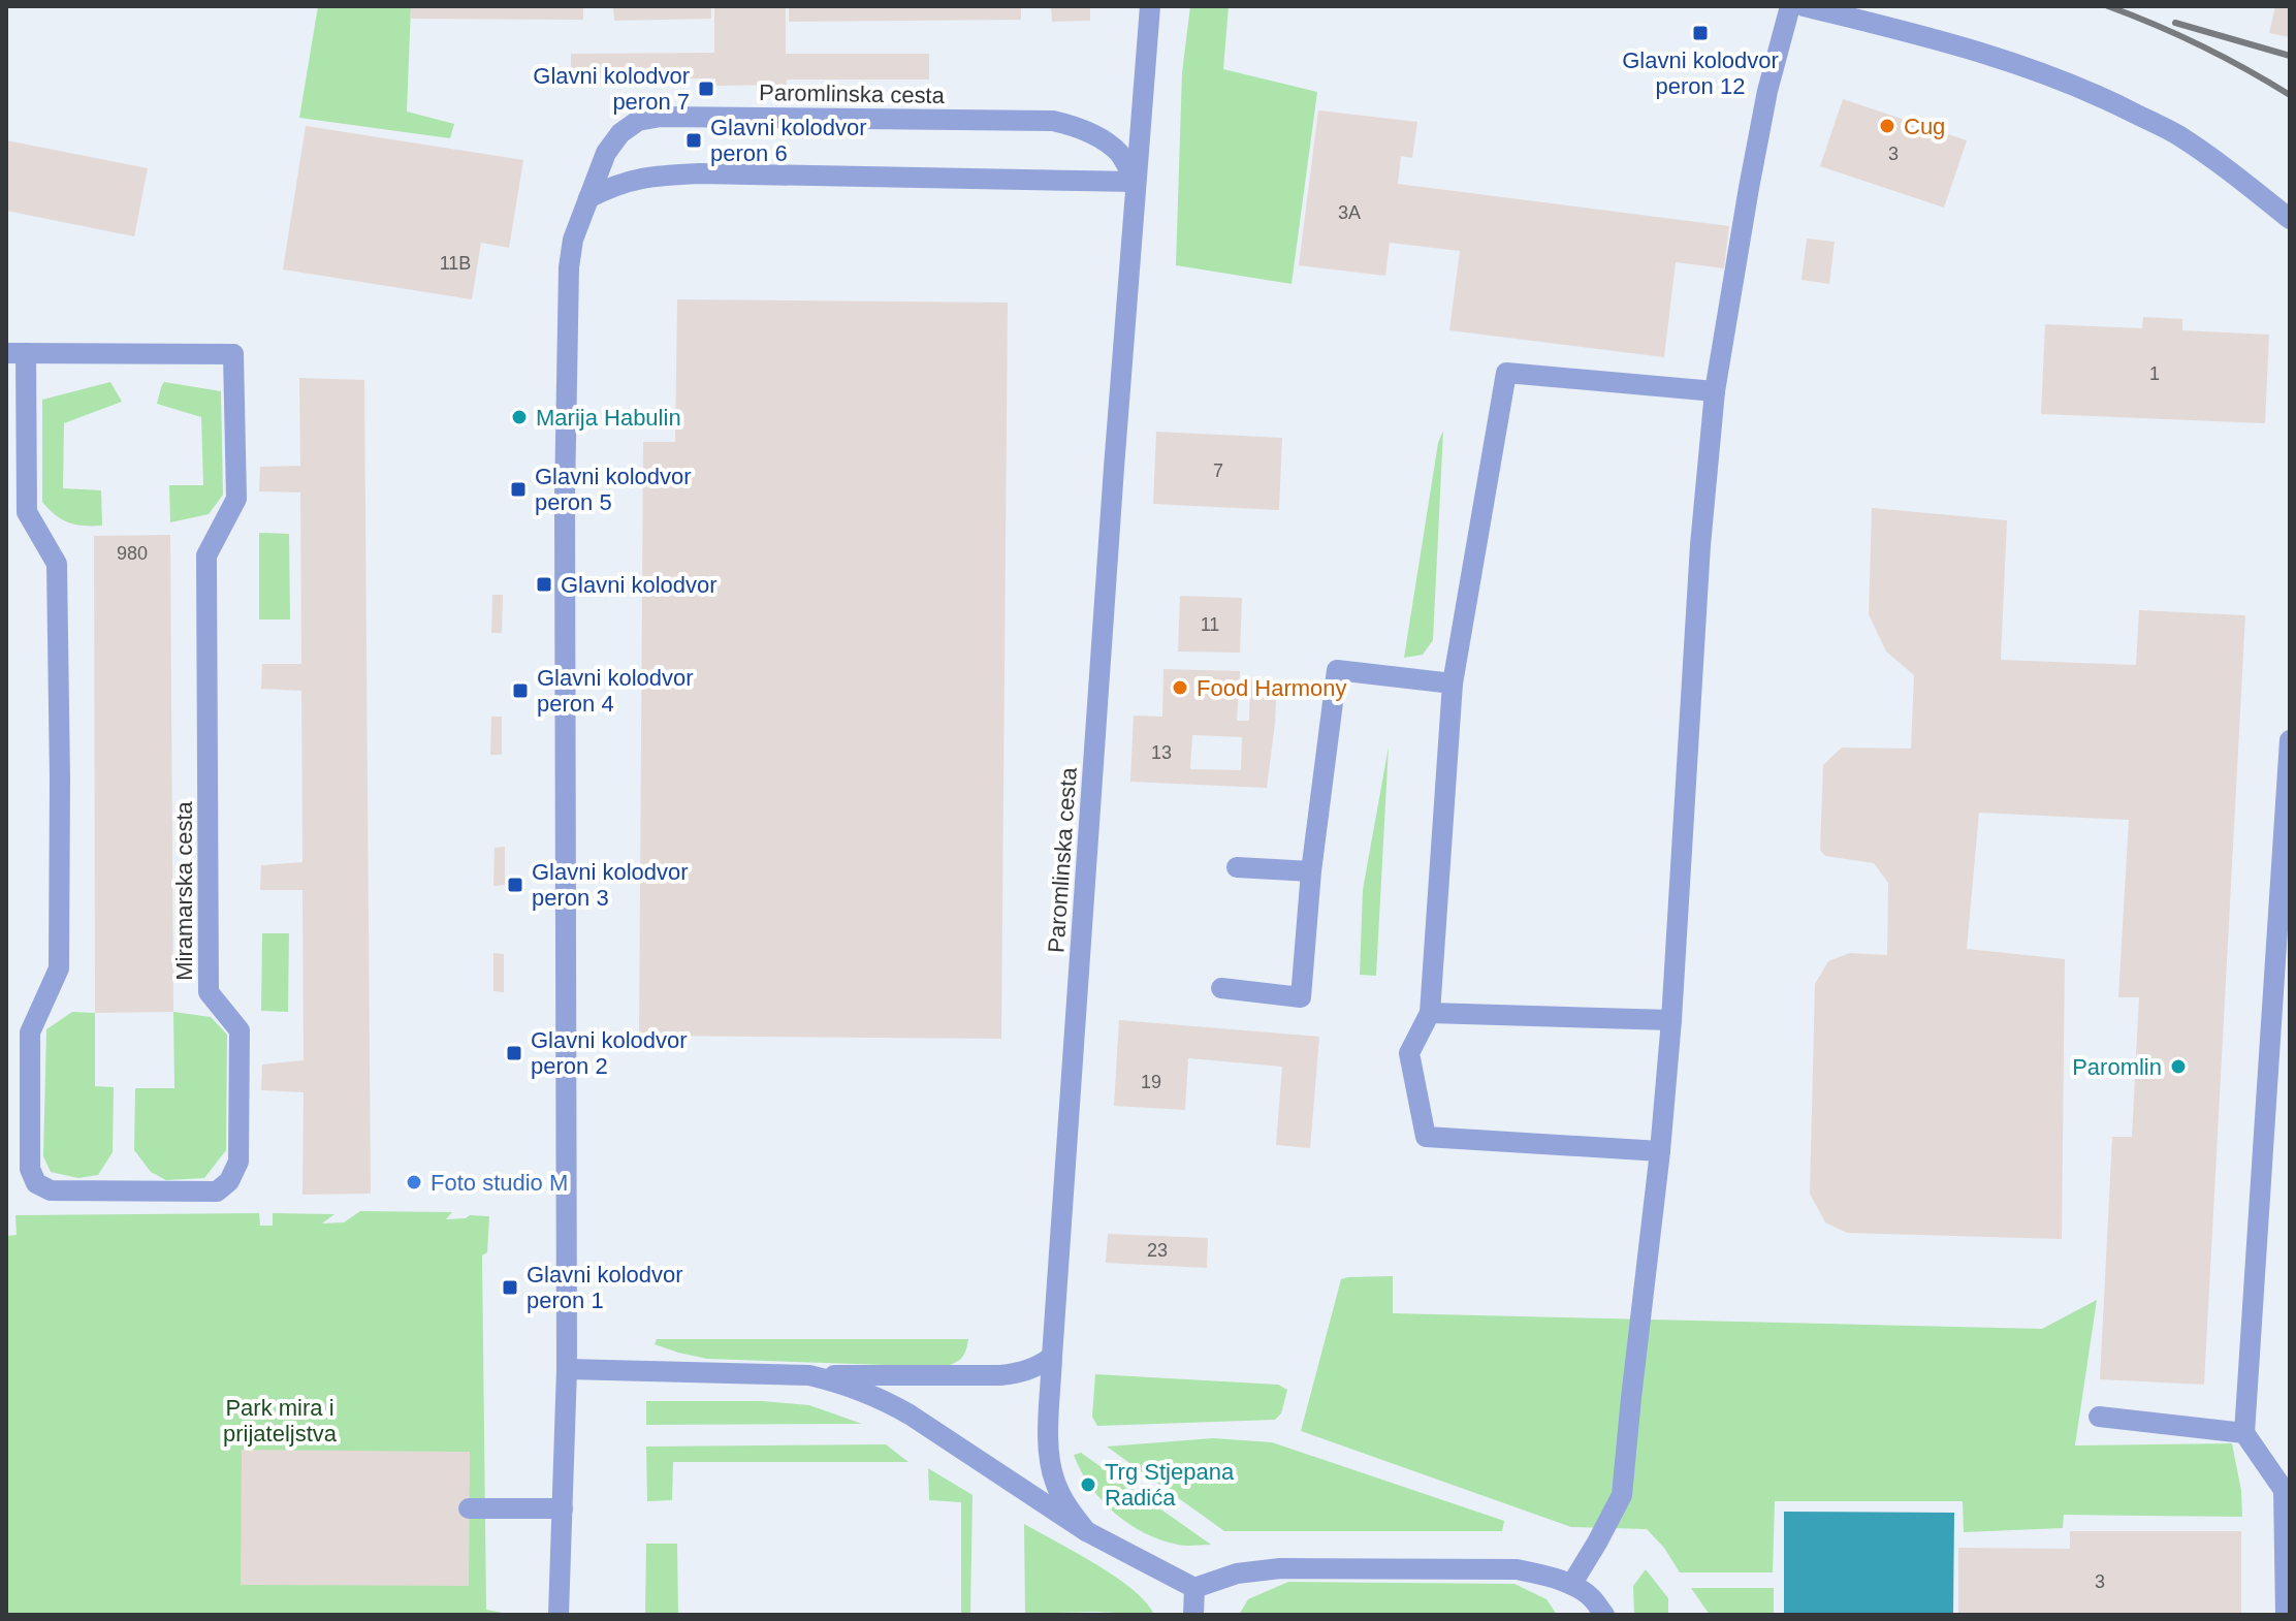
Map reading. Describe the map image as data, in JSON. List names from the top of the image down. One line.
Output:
{"streets":{"street":["Paromlinska cesta","Miramarska cesta"]},"parks":["Park mira i prijateljstva"],"places":{"transit":["Glavni kolodvor peron 12","Glavni kolodvor peron 7","Glavni kolodvor peron 6","Glavni kolodvor peron 5","Glavni kolodvor","Glavni kolodvor peron 4","Glavni kolodvor peron 3","Glavni kolodvor peron 2","Glavni kolodvor peron 1"],"other":["Cug","Marija Habulin","Food Harmony","Paromlin","Foto studio M","Trg Stjepana Radića"]},"house_numbers":["3","3A","11B","1","7","980","11","13","19","23","3"]}
